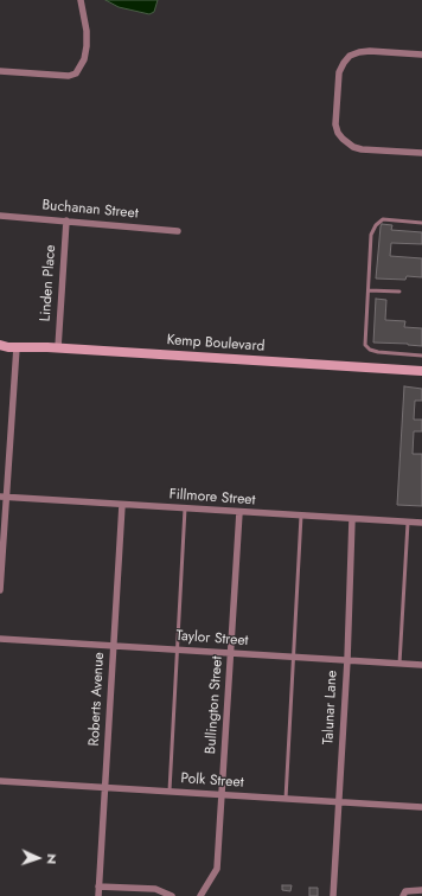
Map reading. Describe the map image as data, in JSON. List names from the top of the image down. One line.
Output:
{"streets":{"main road":["Kemp Boulevard"],"street":["Buchanan Street","Linden Place","Fillmore Street","Taylor Street","Roberts Avenue","Bullington Street","Talunar Lane","Polk Street"]},"crossings":[["Buchanan Street","Linden Place"],["Linden Place","Kemp Boulevard"],["Fillmore Street","Roberts Avenue"],["Fillmore Street","Bullington Street"],["Fillmore Street","Talunar Lane"],["Taylor Street","Roberts Avenue"],["Taylor Street","Bullington Street"],["Taylor Street","Talunar Lane"],["Roberts Avenue","Polk Street"],["Bullington Street","Polk Street"],["Talunar Lane","Polk Street"]],"north":"right"}
